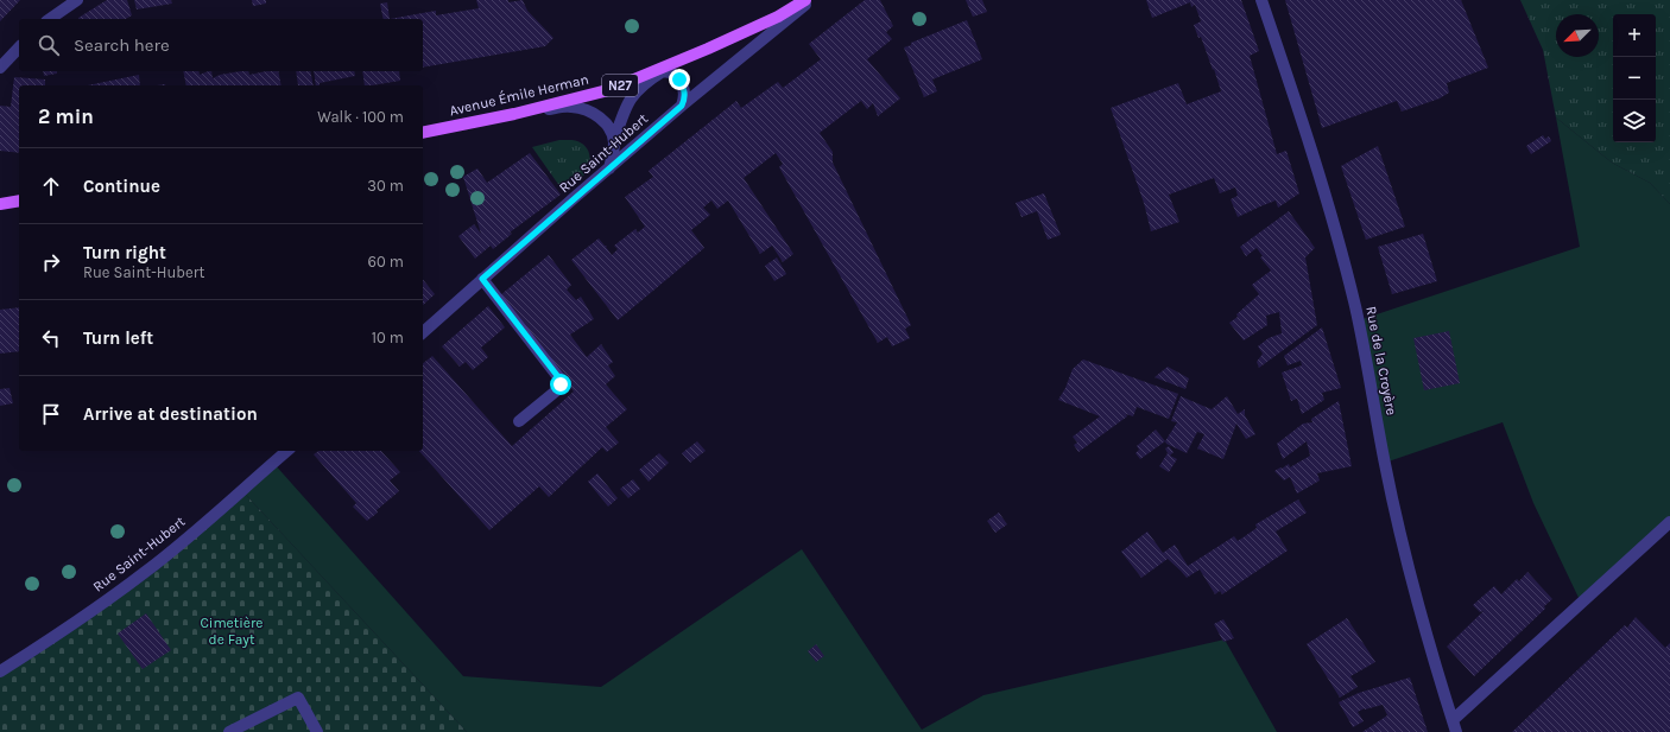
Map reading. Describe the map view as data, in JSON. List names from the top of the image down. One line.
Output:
{"streets":{"main road":["N27","Avenue Émile Herman"],"street":["Rue Saint-Hubert","Rue de la Croyère"]},"parks":["Cimetière de Fayt"],"north":"bottom left","page":{"map_buttons":["+","−"],"search":"Search here","heading":["2 min","Walk · 100 m"],"list":[["Continue","30 m"],["Turn right","Rue Saint-Hubert","60 m"],["Turn left","10 m"],"Arrive at destination"]}}
